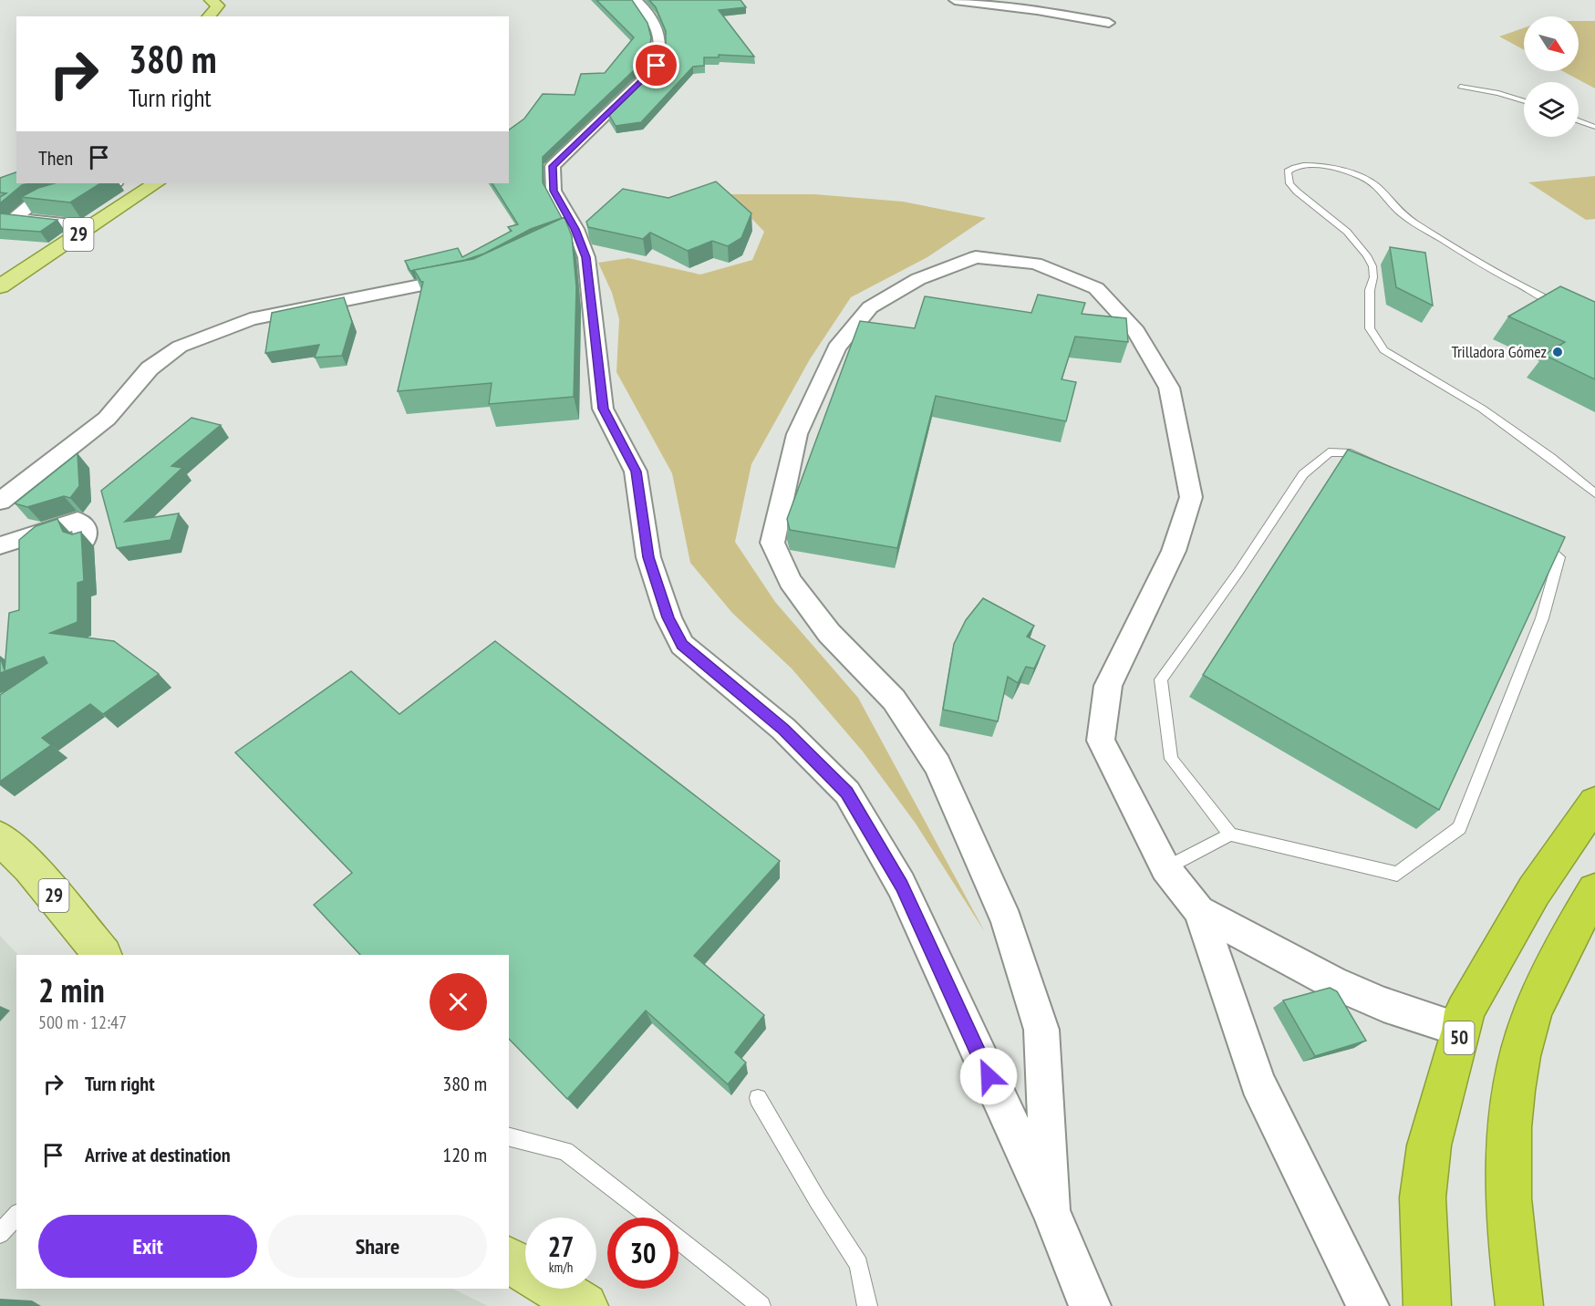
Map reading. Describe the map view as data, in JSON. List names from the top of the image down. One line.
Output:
{"streets":{"highway":["50"],"main road":["29"]},"places":["Trilladora Gómez"],"north":"bottom right","page":{"turn":["380 m","Turn right"],"then":"Then","heading":["2 min","500 m · 12:47"],"list":[{"name":"Turn right","value":"380 m"},{"name":"Arrive at destination","value":"120 m"}],"buttons":["Exit","Share"],"speed":"27 km/h","limit":"30"}}
